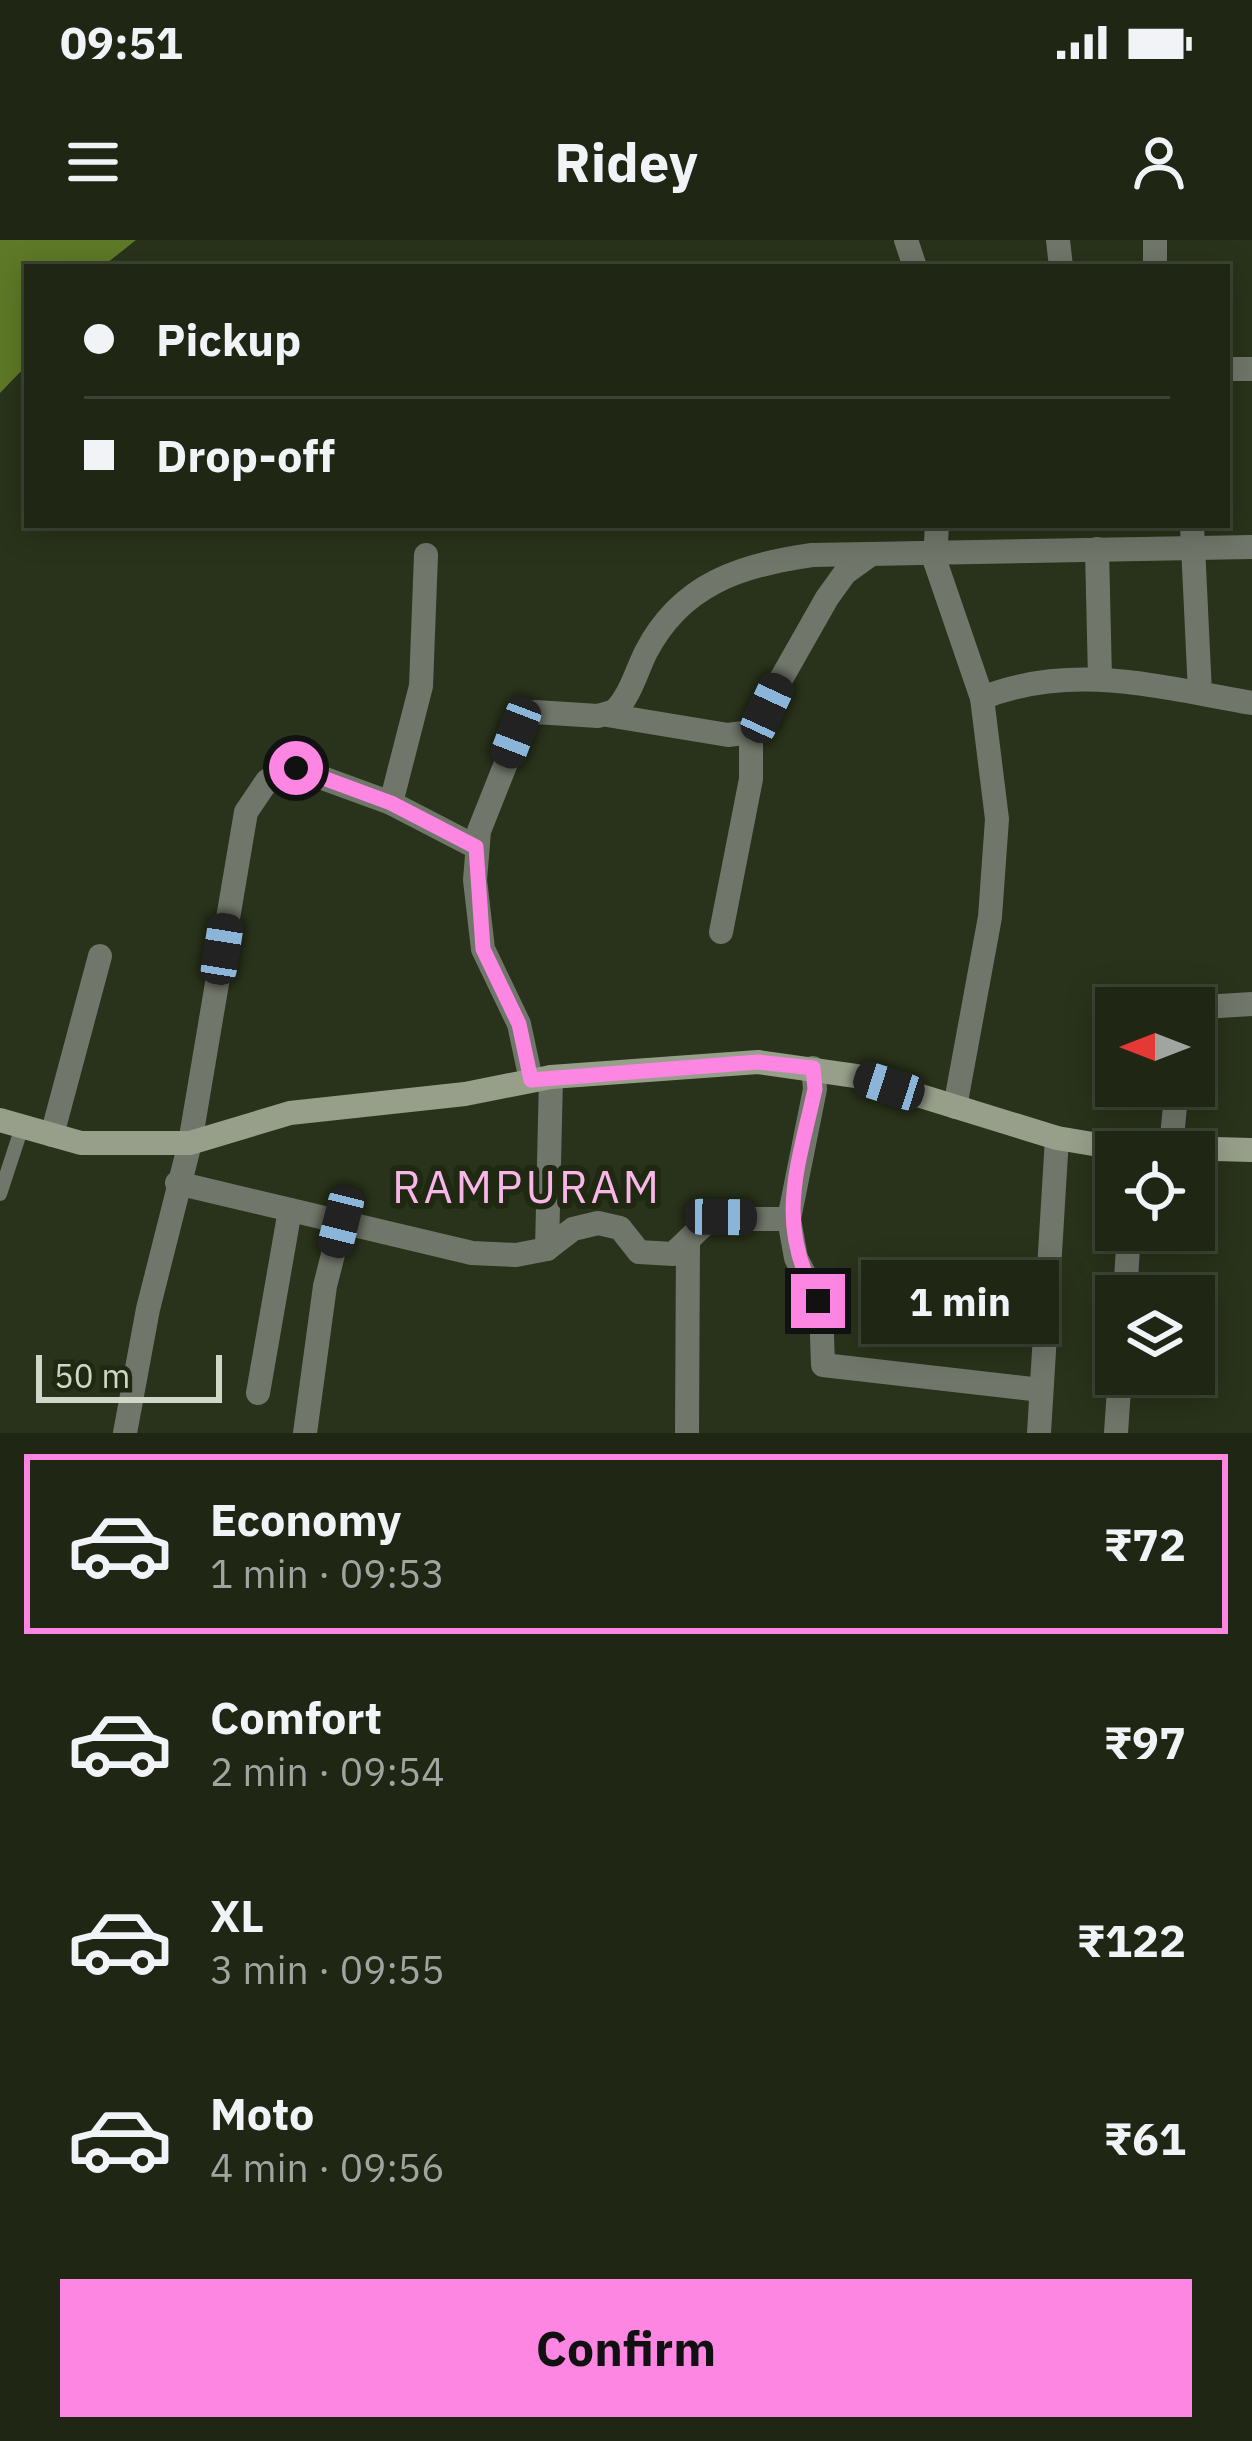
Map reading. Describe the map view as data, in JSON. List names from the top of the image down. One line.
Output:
{"districts":["RAMPURAM"],"scale_bar":"50 m","north":"left","page":{"status":"09:51","header":"Ridey","banner":["Pickup","Drop-off"],"bubble":"1 min","scale":"50 m","list":[{"name":"Economy","note":"1 min · 09:53","value":"₹72"},{"name":"Comfort","note":"2 min · 09:54","value":"₹97"},{"name":"XL","note":"3 min · 09:55","value":"₹122"},{"name":"Moto","note":"4 min · 09:56","value":"₹61"}],"buttons":"Confirm"}}
